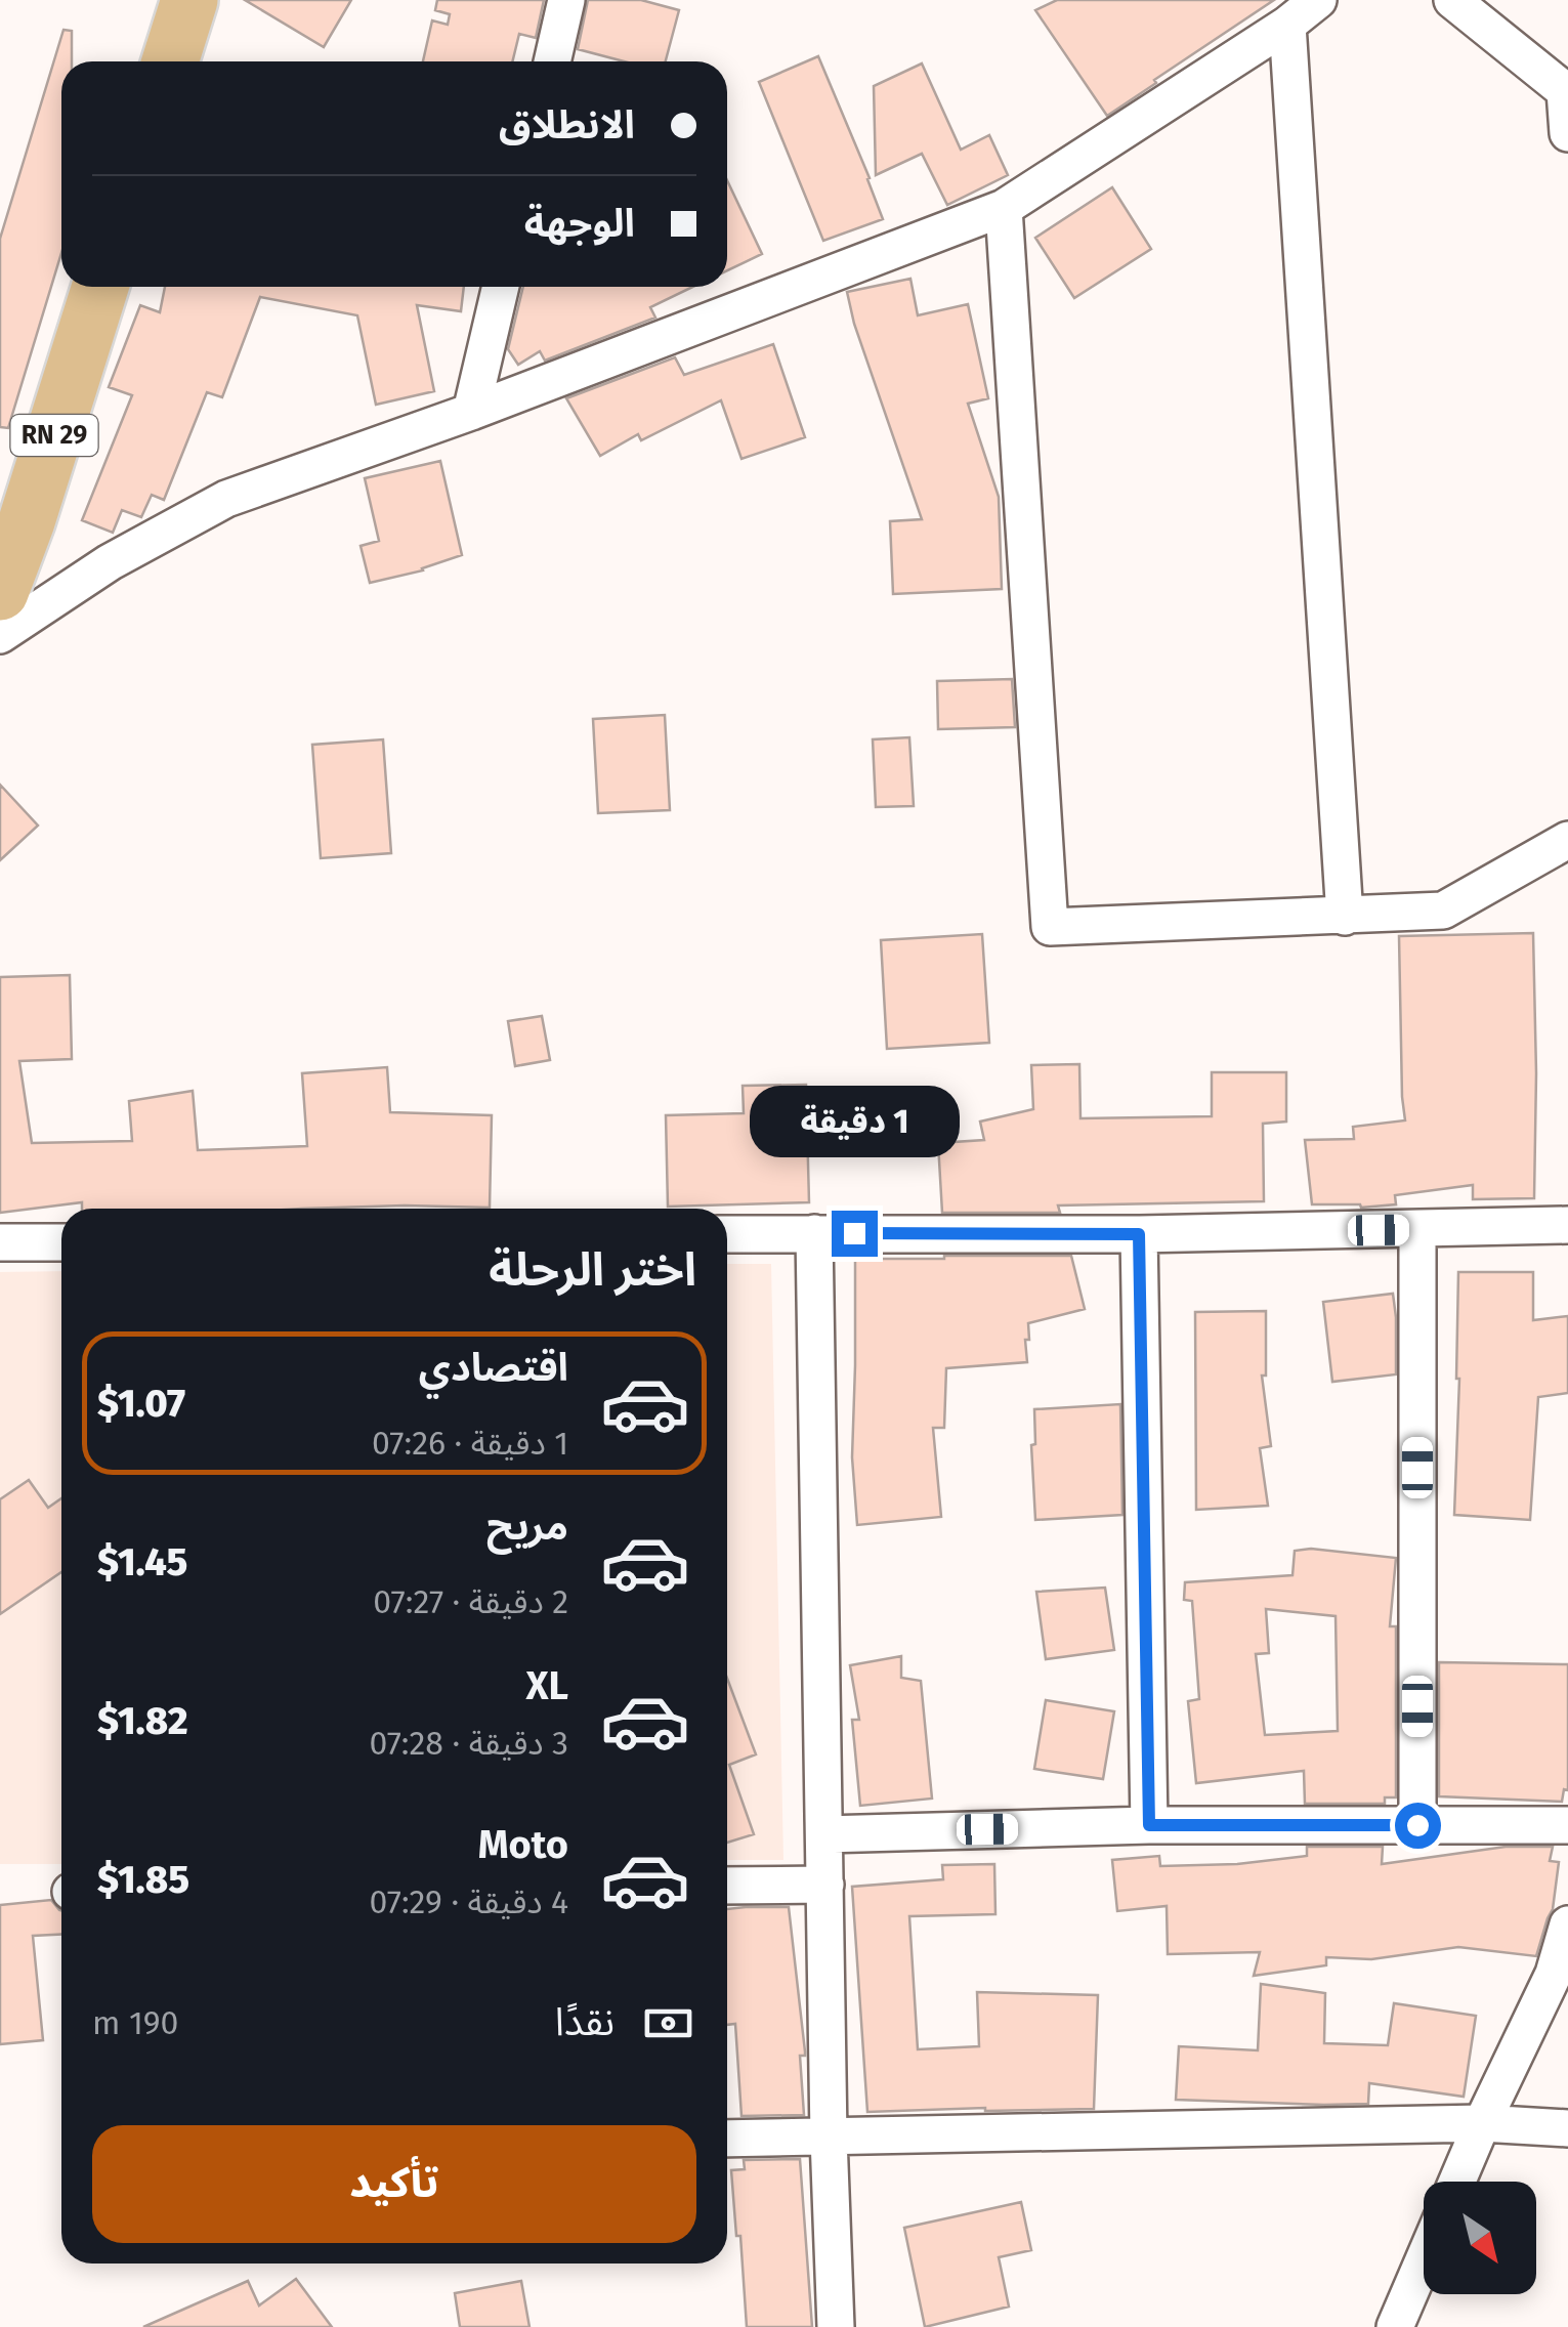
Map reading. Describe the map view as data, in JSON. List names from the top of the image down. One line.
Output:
{"streets":{"main road":["RN 29"]},"north":"bottom right","page":{"banner":["الانطلاق","الوجهة"],"bubble":"1 دقيقة","heading":"اختر الرحلة","list":[{"name":"اقتصادي","note":"1 دقيقة · 07:26","value":"$1.07"},{"name":"مريح","note":"2 دقيقة · 07:27","value":"$1.45"},{"name":"XL","note":"3 دقيقة · 07:28","value":"$1.82"},{"name":"Moto","note":"4 دقيقة · 07:29","value":"$1.85"}],"pay":["نقدًا","190 m"],"buttons":"تأكيد"}}
